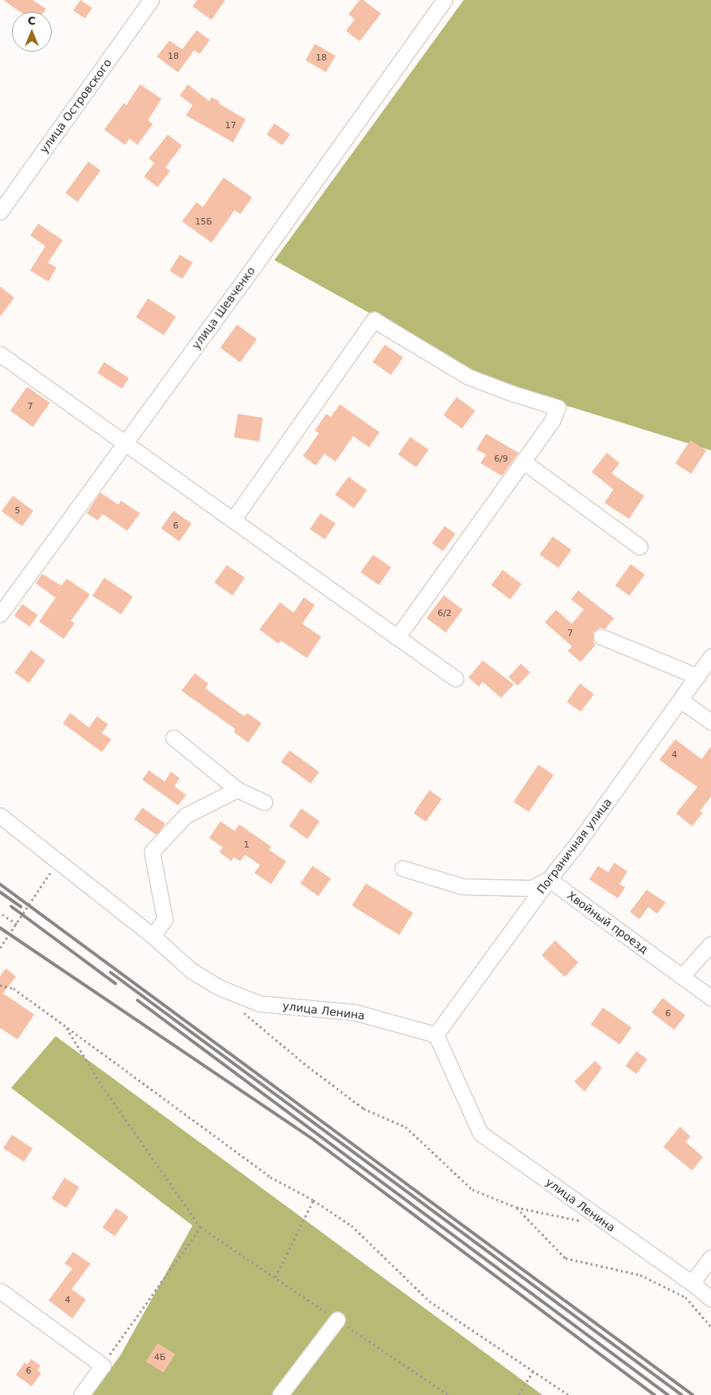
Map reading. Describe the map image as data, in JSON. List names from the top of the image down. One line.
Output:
{"streets":{"street":["улица Островского","улица Шевченко","Пограничная улица","Хвойный проезд","улица Ленина"]},"crossings":[["Пограничная улица","Хвойный проезд"],["Пограничная улица","улица Ленина"]],"house_numbers":["18","18","17","15Б","7","6/9","5","6","6/2","7","4","1","6","4","4Б","6"],"north":"top"}
